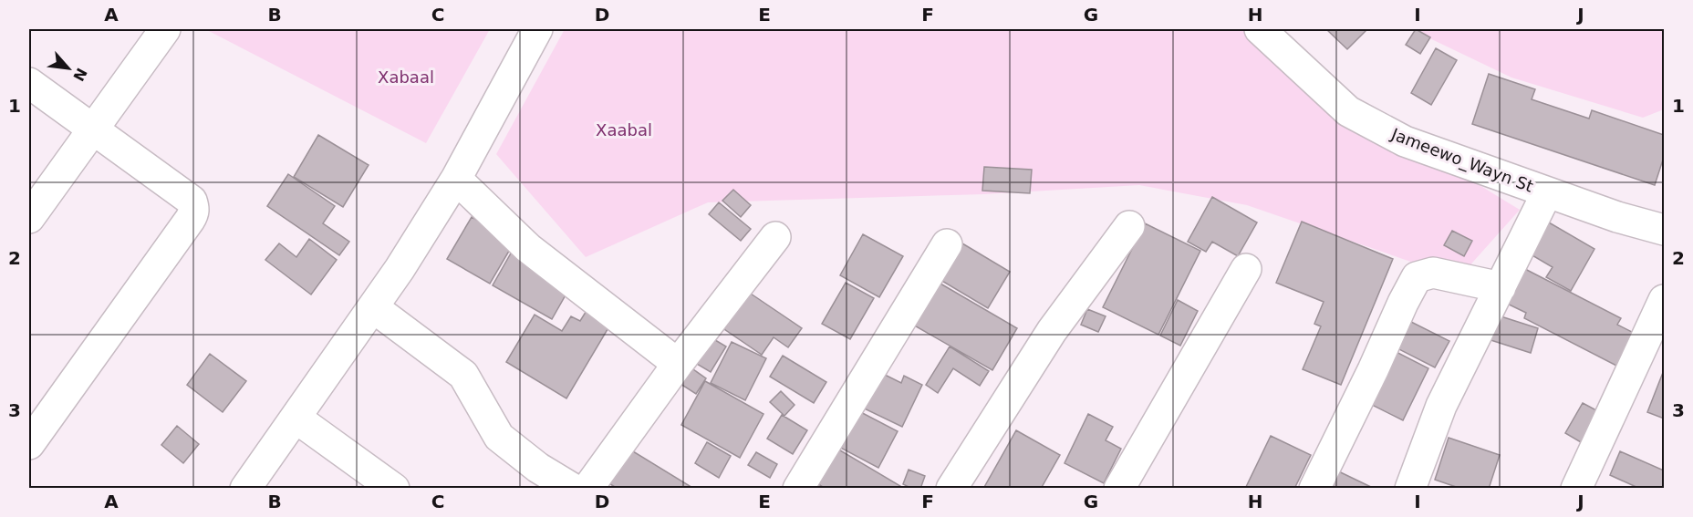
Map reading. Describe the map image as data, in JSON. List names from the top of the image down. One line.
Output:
{"streets":{"street":["Jameewo_Wayn St"]},"parks":["Xabaal","Xaabal"],"north":"bottom right","grid":{"columns":["A","B","C","D","E","F","G","H","I","J"],"rows":["1","2","3"]}}
